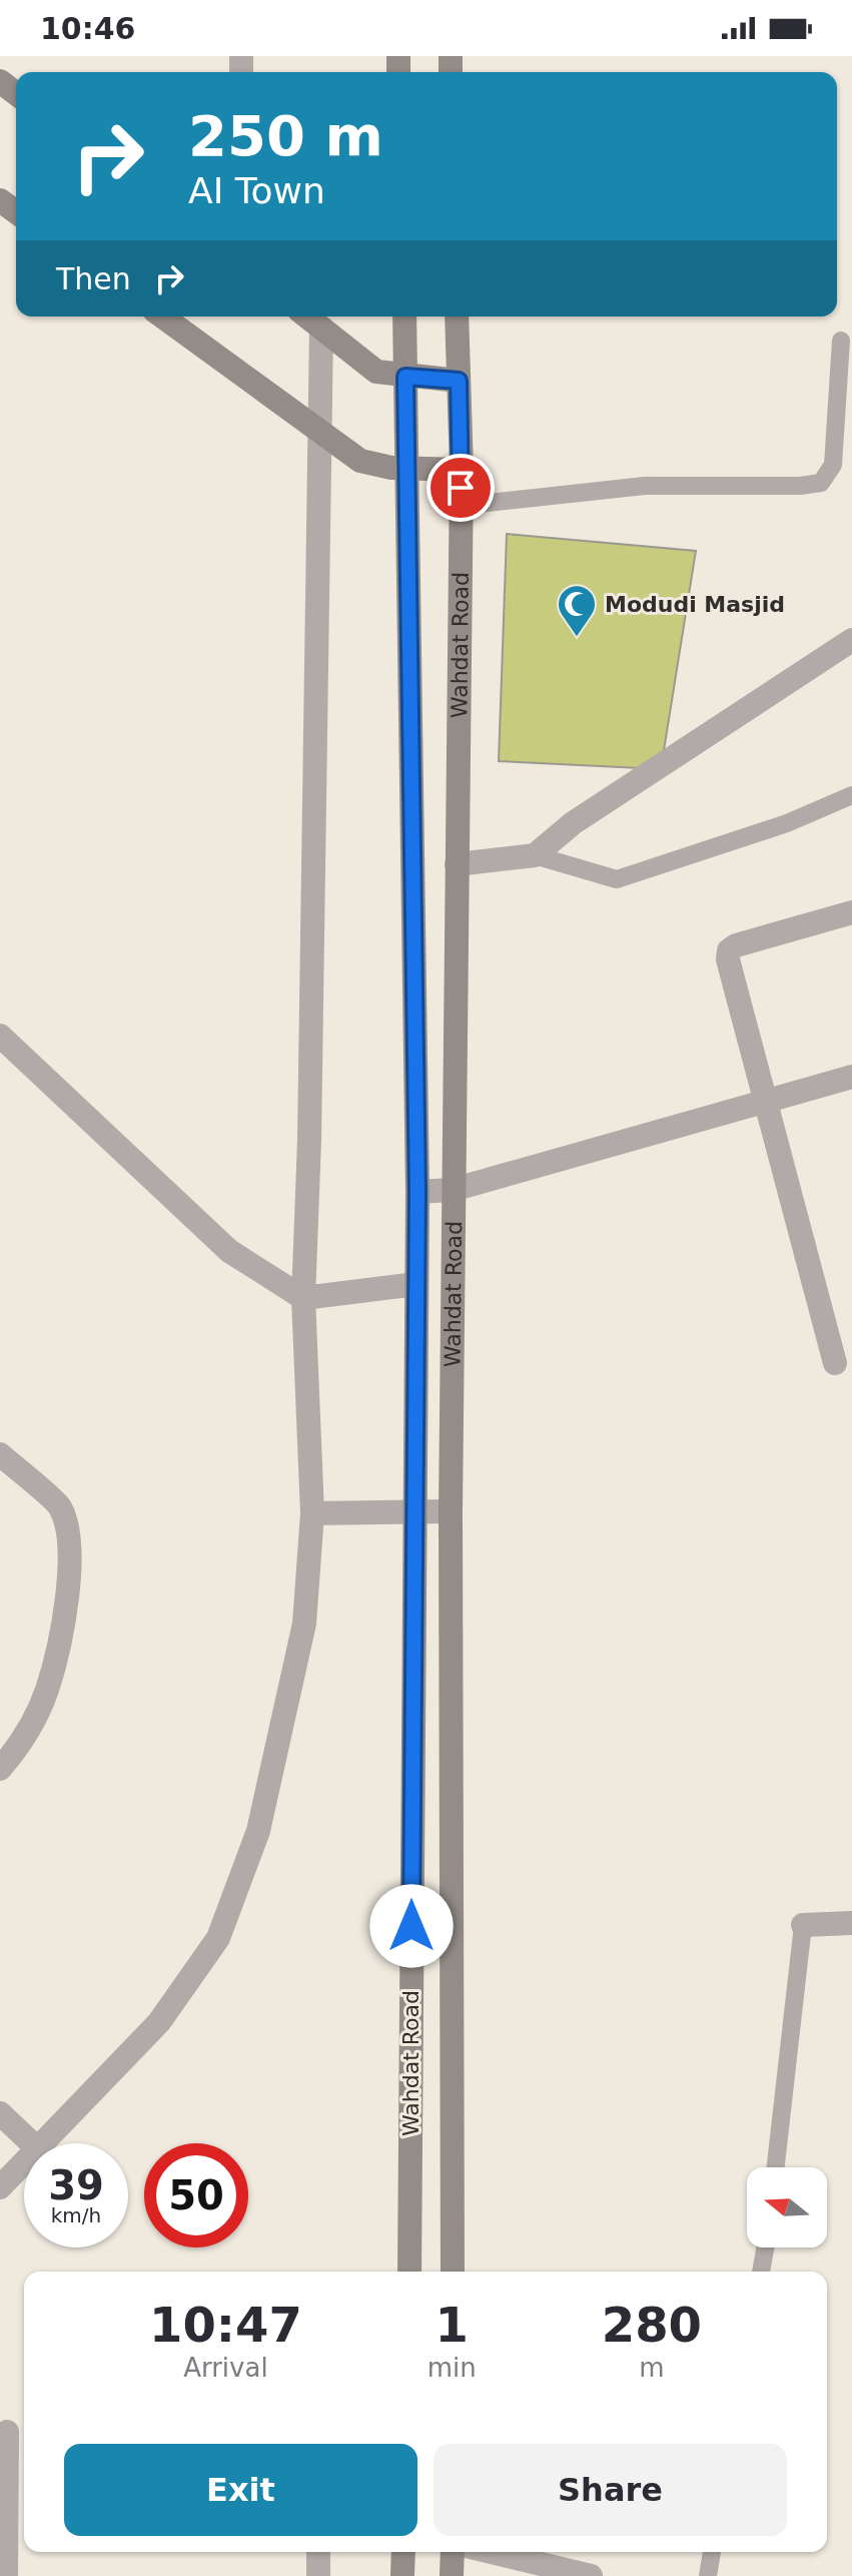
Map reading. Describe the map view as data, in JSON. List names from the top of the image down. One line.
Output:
{"streets":{"main road":["Wahdat Road"]},"places":{"mosque":["Modudi Masjid"]},"north":"left","page":{"status":"10:46","turn":["250 m","AI Town"],"then":"Then","speed":"39 km/h","limit":"50","eta":["10:47","Arrival","1","min","280","m"],"buttons":["Exit","Share"]}}
